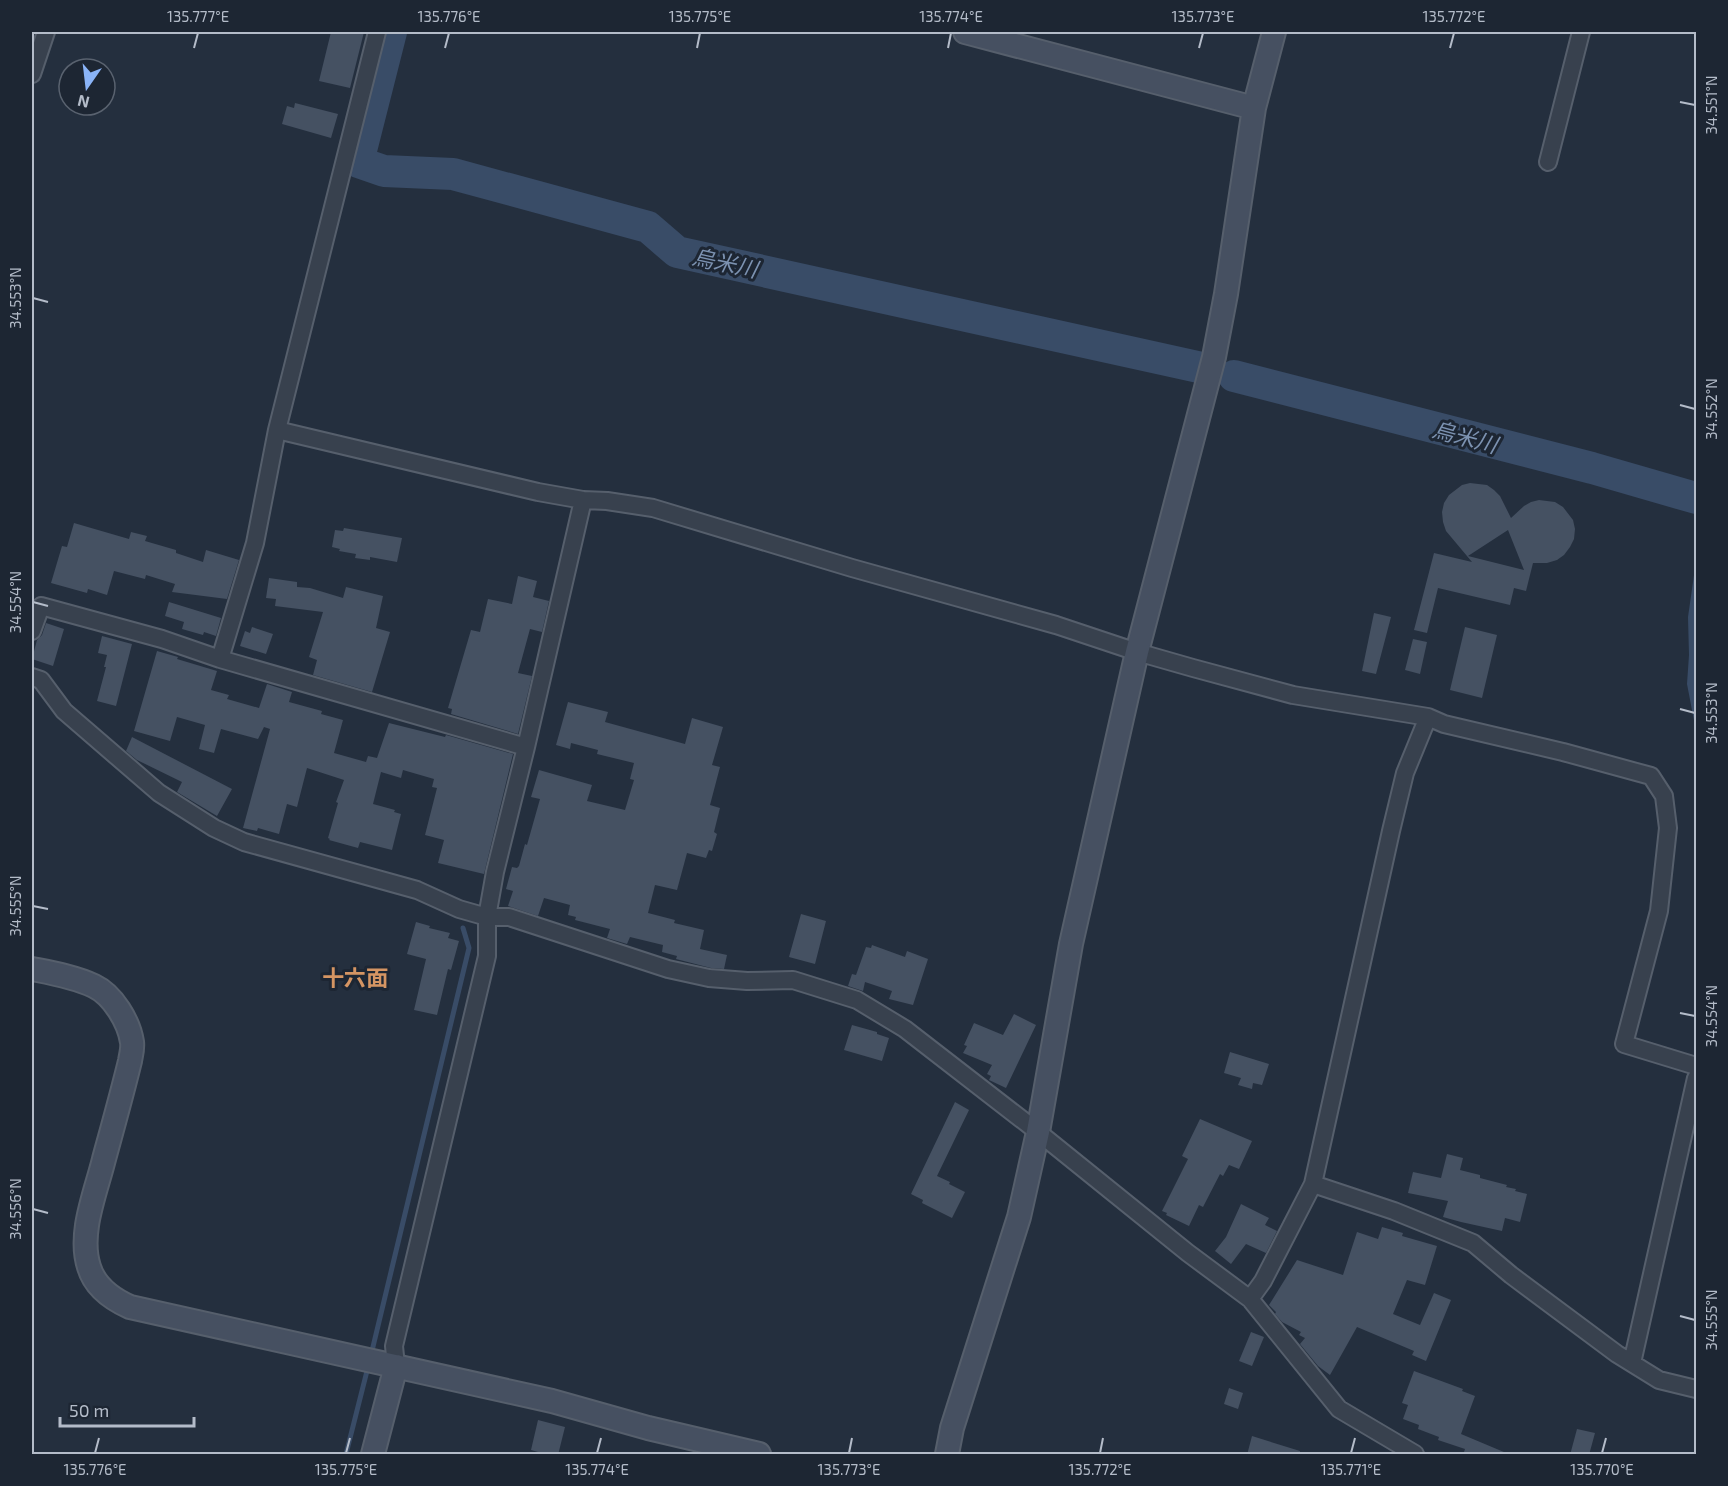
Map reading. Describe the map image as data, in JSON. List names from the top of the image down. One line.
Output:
{"districts":["十六面"],"water":["烏米川"],"scale_bar":"50 m","north":"bottom","coordinates":["135.777°E","135.776°E","135.775°E","135.774°E","135.773°E","135.772°E","34.551°N","34.553°N","34.552°N","34.554°N","34.555°N","34.556°N","135.771°E","135.770°E"]}
